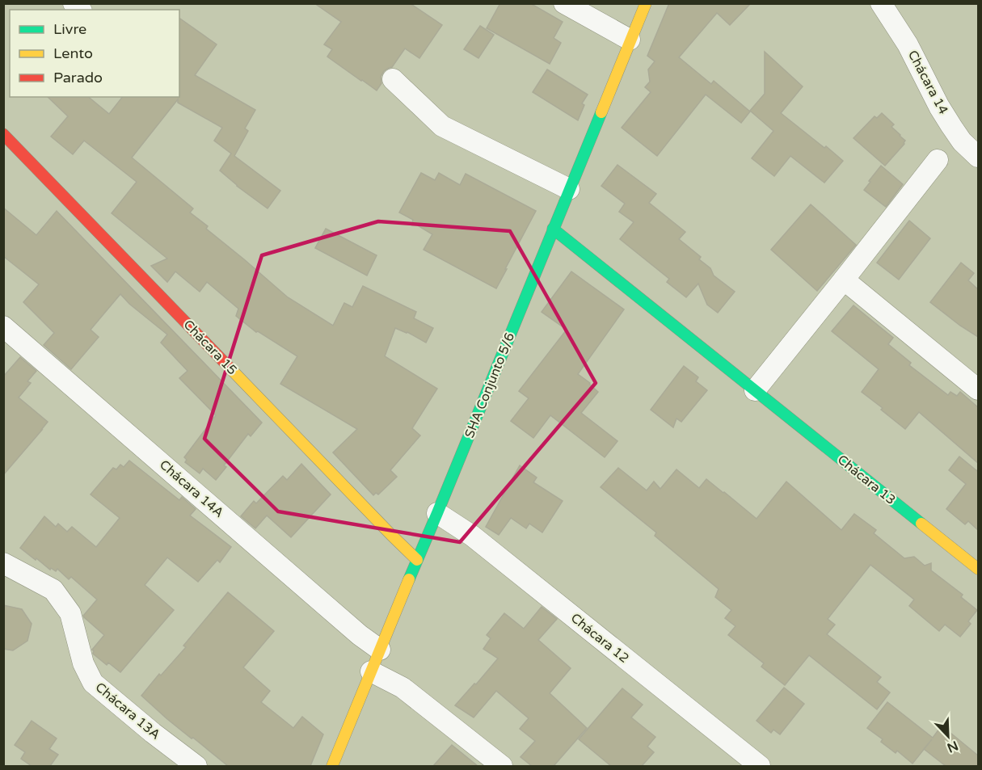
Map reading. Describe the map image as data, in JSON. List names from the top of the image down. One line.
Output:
{"streets":{"street":["Chácara 14","Chácara 15","SHA Conjunto 5/6","Chácara 13","Chácara 14A","Chácara 12","Chácara 13A"]},"crossings":[["Chácara 15","SHA Conjunto 5/6"],["SHA Conjunto 5/6","Chácara 13"],["SHA Conjunto 5/6","Chácara 14A"],["SHA Conjunto 5/6","Chácara 12"]],"legend":["Livre","Lento","Parado"],"north":"bottom right"}
